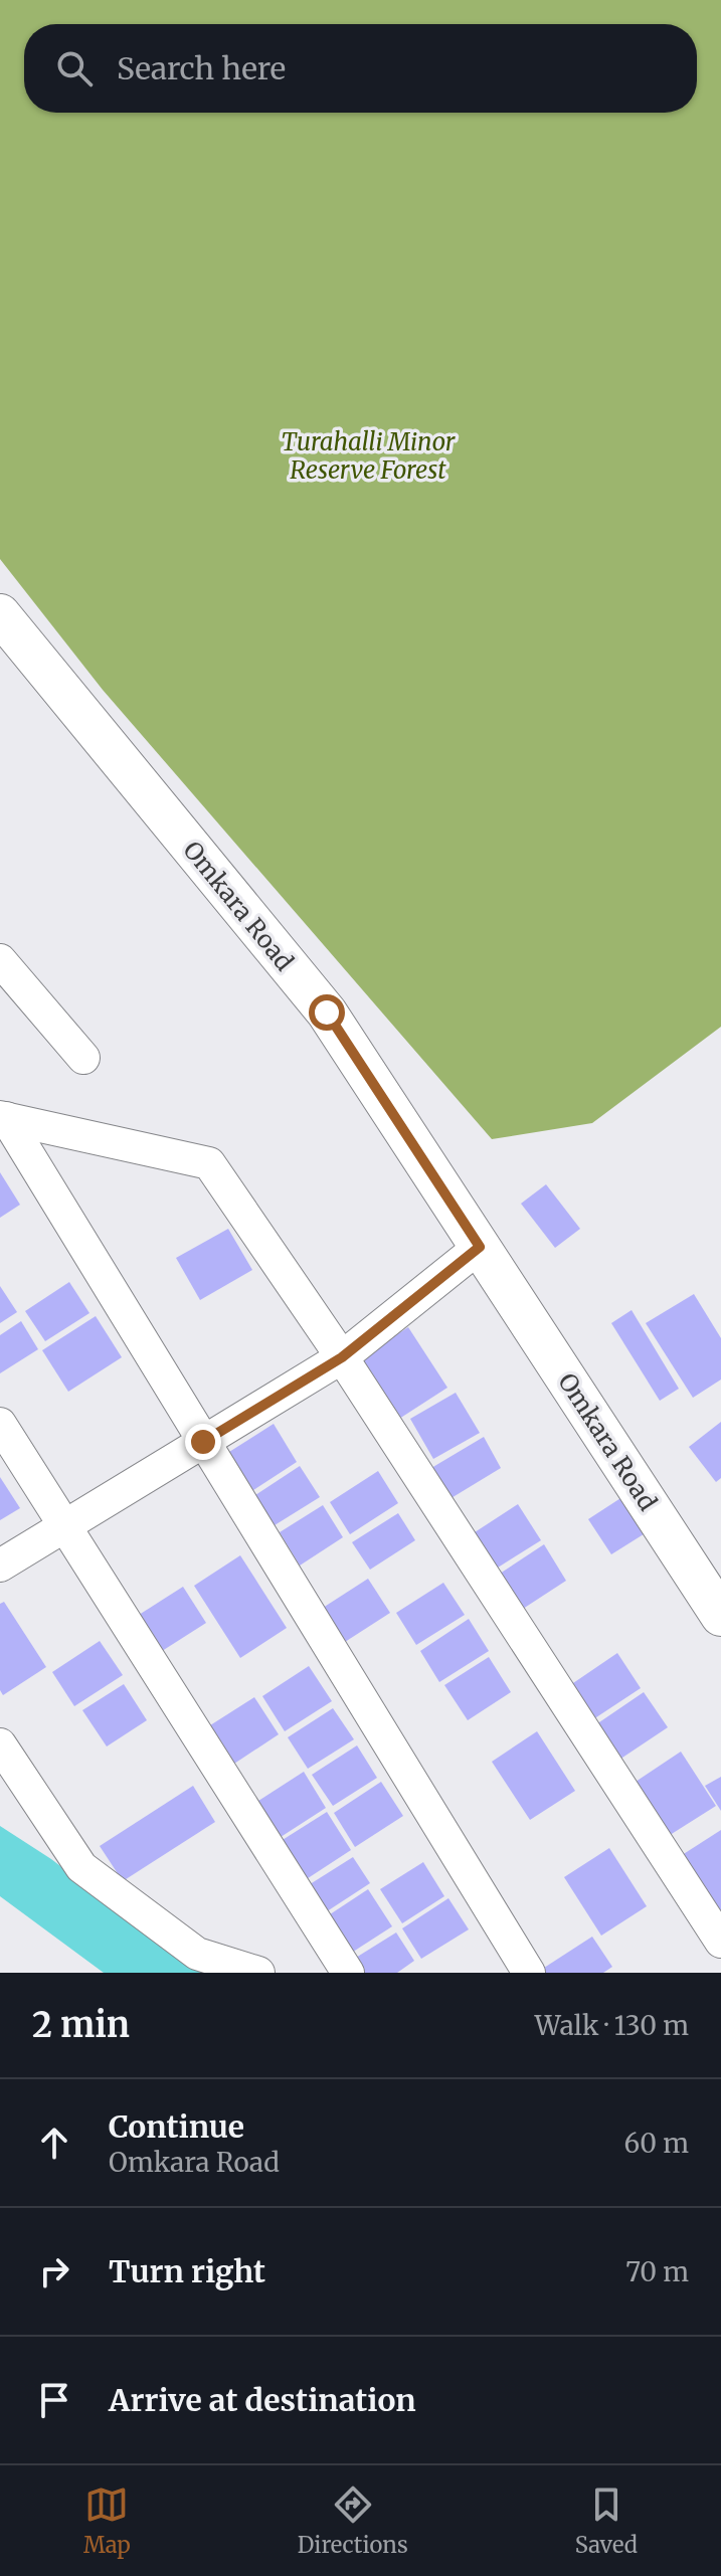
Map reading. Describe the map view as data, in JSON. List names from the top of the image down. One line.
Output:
{"streets":{"street":["Omkara Road"]},"parks":["Turahalli Minor Reserve Forest"],"page":{"search":"Search here","heading":["2 min","Walk · 130 m"],"list":[["Continue","Omkara Road","60 m"],["Turn right","70 m"],"Arrive at destination"],"nav":["Map","Directions","Saved"]}}
